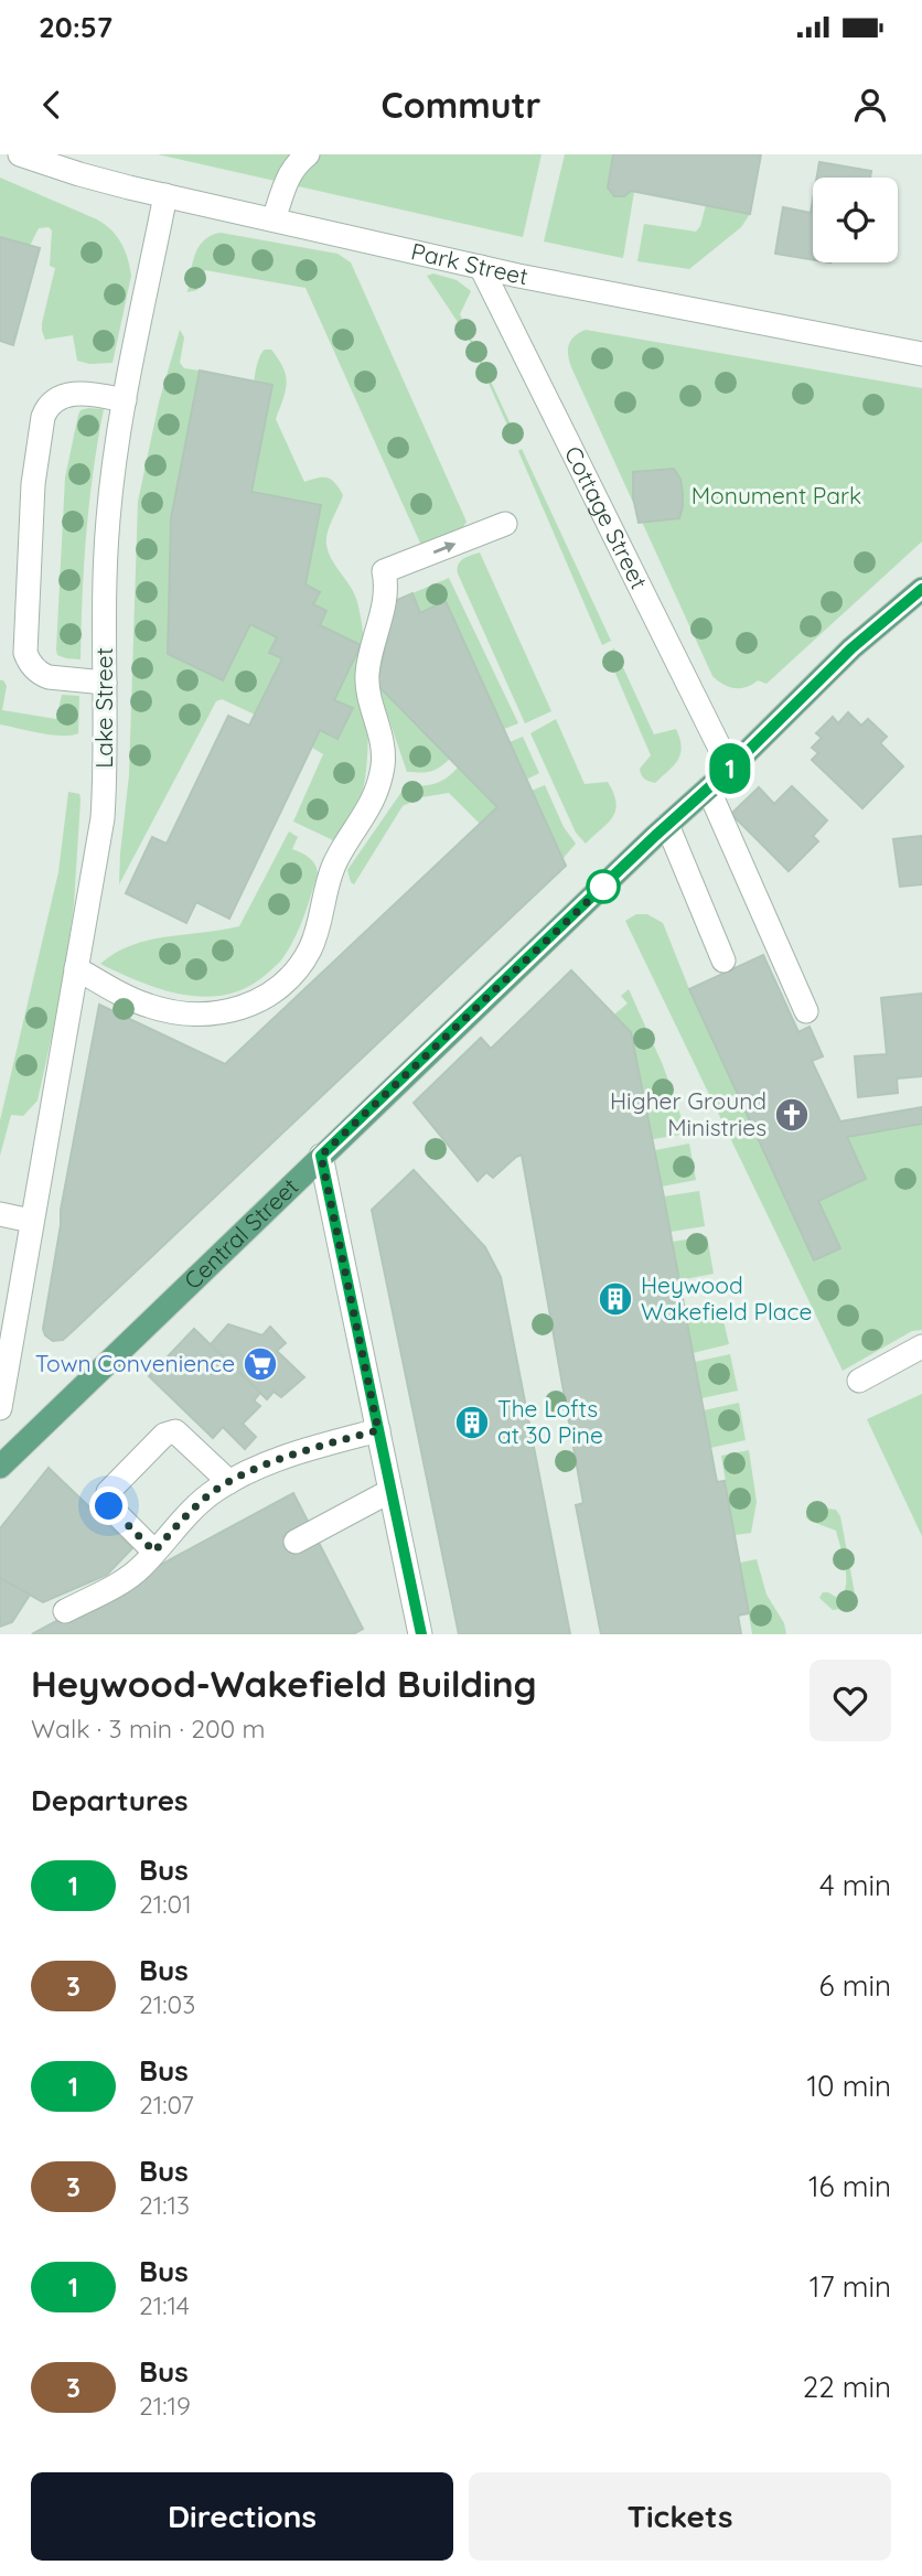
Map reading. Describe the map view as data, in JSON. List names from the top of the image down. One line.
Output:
{"streets":{"main road":["Central Street"],"street":["Park Street","Cottage Street","Lake Street"]},"crossings":[["Park Street","Cottage Street"],["Park Street","Lake Street"],["Cottage Street","Central Street"]],"parks":["Monument Park"],"places":{"church":["Higher Ground Ministries"],"building":["Heywood Wakefield Place","The Lofts at 30 Pine"],"supermarket":["Town Convenience"]},"lines":["bus line 1"],"page":{"status":"20:57","header":"Commutr","on_map":"1","heading":[["Heywood-Wakefield Building","Walk · 3 min · 200 m"],"Departures"],"list":[{"mark":"1","name":"Bus","note":"21:01","value":"4 min"},{"mark":"3","name":"Bus","note":"21:03","value":"6 min"},{"mark":"1","name":"Bus","note":"21:07","value":"10 min"},{"mark":"3","name":"Bus","note":"21:13","value":"16 min"},{"mark":"1","name":"Bus","note":"21:14","value":"17 min"},{"mark":"3","name":"Bus","note":"21:19","value":"22 min"}],"buttons":["Directions","Tickets"]}}
